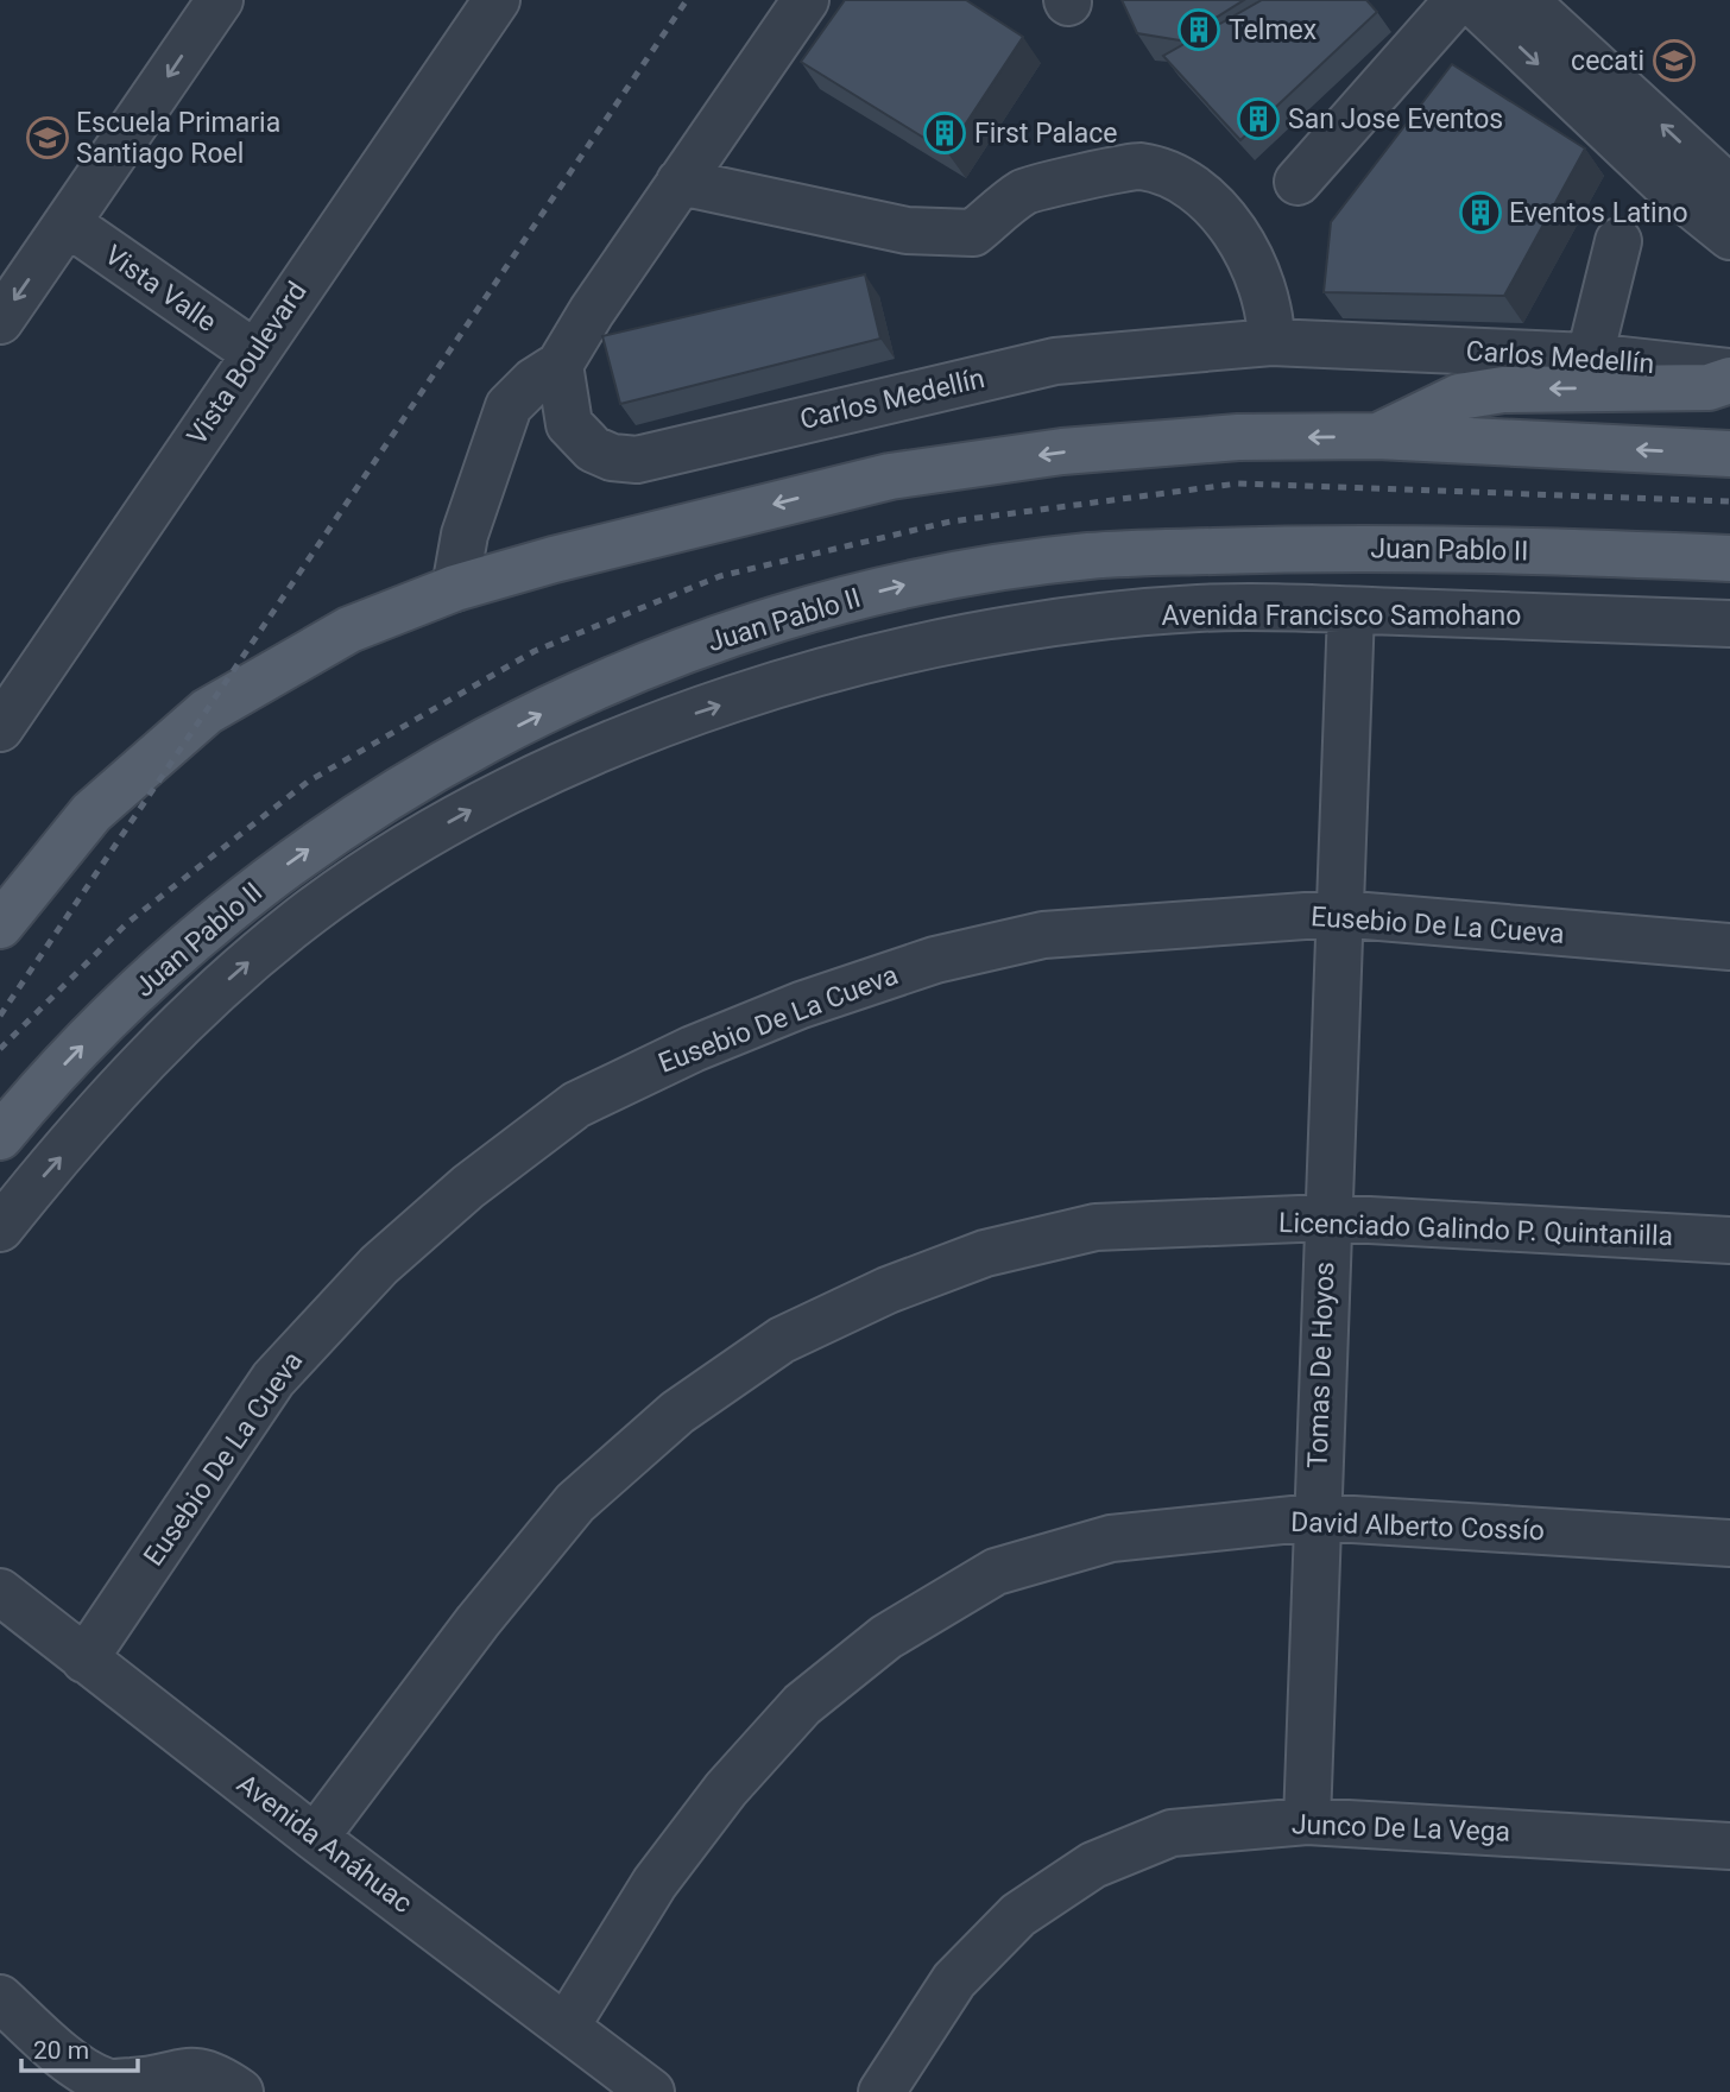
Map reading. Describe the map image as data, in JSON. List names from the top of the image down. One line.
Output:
{"streets":{"main road":["Juan Pablo II"],"street":["Vista Valle","Carlos Medellín","Vista Boulevard","Avenida Francisco Samohano","Eusebio De La Cueva","Licenciado Galindo P. Quintanilla","Tomas De Hoyos","David Alberto Cossío","Junco De La Vega","Avenida Anáhuac"]},"crossings":[["Vista Valle","Vista Boulevard"],["Avenida Francisco Samohano","Tomas De Hoyos"],["Eusebio De La Cueva","Tomas De Hoyos"],["Eusebio De La Cueva","Avenida Anáhuac"],["Licenciado Galindo P. Quintanilla","Tomas De Hoyos"],["Licenciado Galindo P. Quintanilla","Avenida Anáhuac"],["Tomas De Hoyos","David Alberto Cossío"],["Tomas De Hoyos","Junco De La Vega"],["David Alberto Cossío","Avenida Anáhuac"]],"one_way":["Avenida Francisco Samohano"],"places":{"building":["Telmex","San Jose Eventos","First Palace","Eventos Latino"],"school or university":["cecati","Escuela Primaria Santiago Roel"]},"scale_bar":"20 m"}
